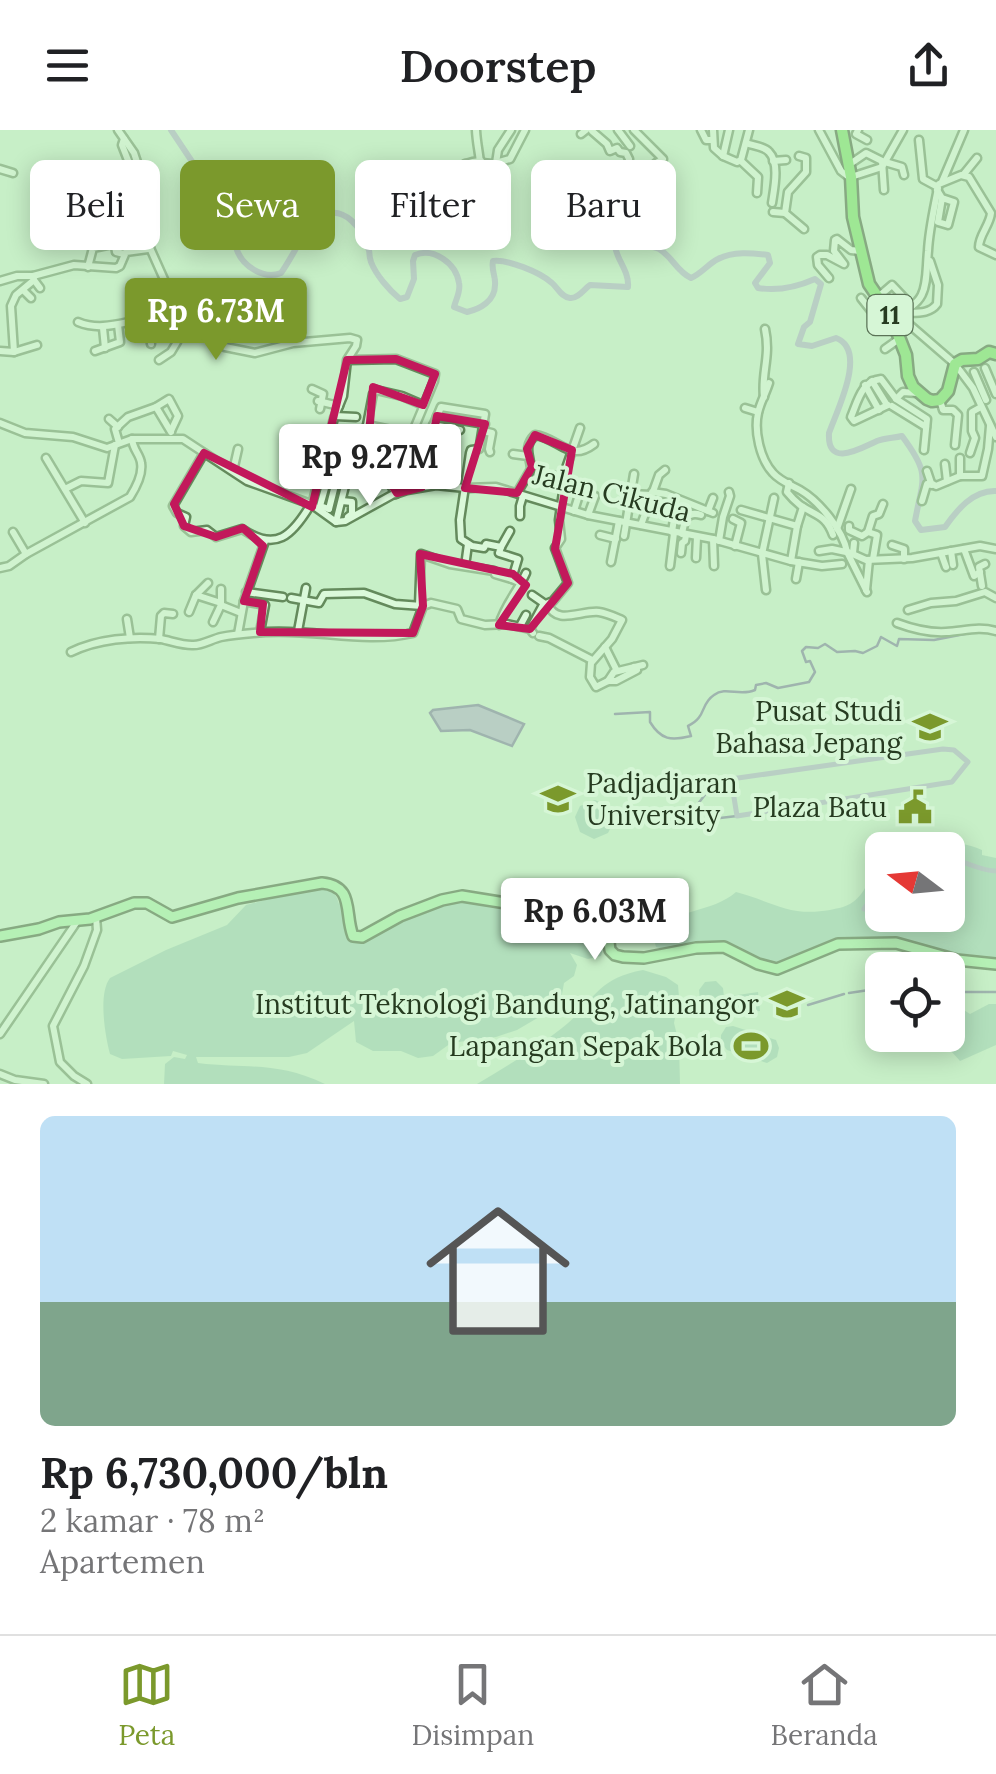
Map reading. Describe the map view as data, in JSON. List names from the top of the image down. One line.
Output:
{"streets":{"highway":["11"],"street":["Jalan Cikuda"]},"places":{"school or university":["Pusat Studi Bahasa Jepang","Padjadjaran University","Institut Teknologi Bandung, Jatinangor"],"public building":["Plaza Batu"],"sports":["Lapangan Sepak Bola"]},"north":"left","page":{"header":"Doorstep","chip":["Beli","Sewa","Filter","Baru"],"price":["Rp 6.73M","Rp 9.27M","Rp 6.03M"],"list":[{"name":"Rp 6,730,000/bln","note":"2 kamar · 78 m² · Apartemen"}],"tabs":["Peta","Disimpan","Beranda"]}}
